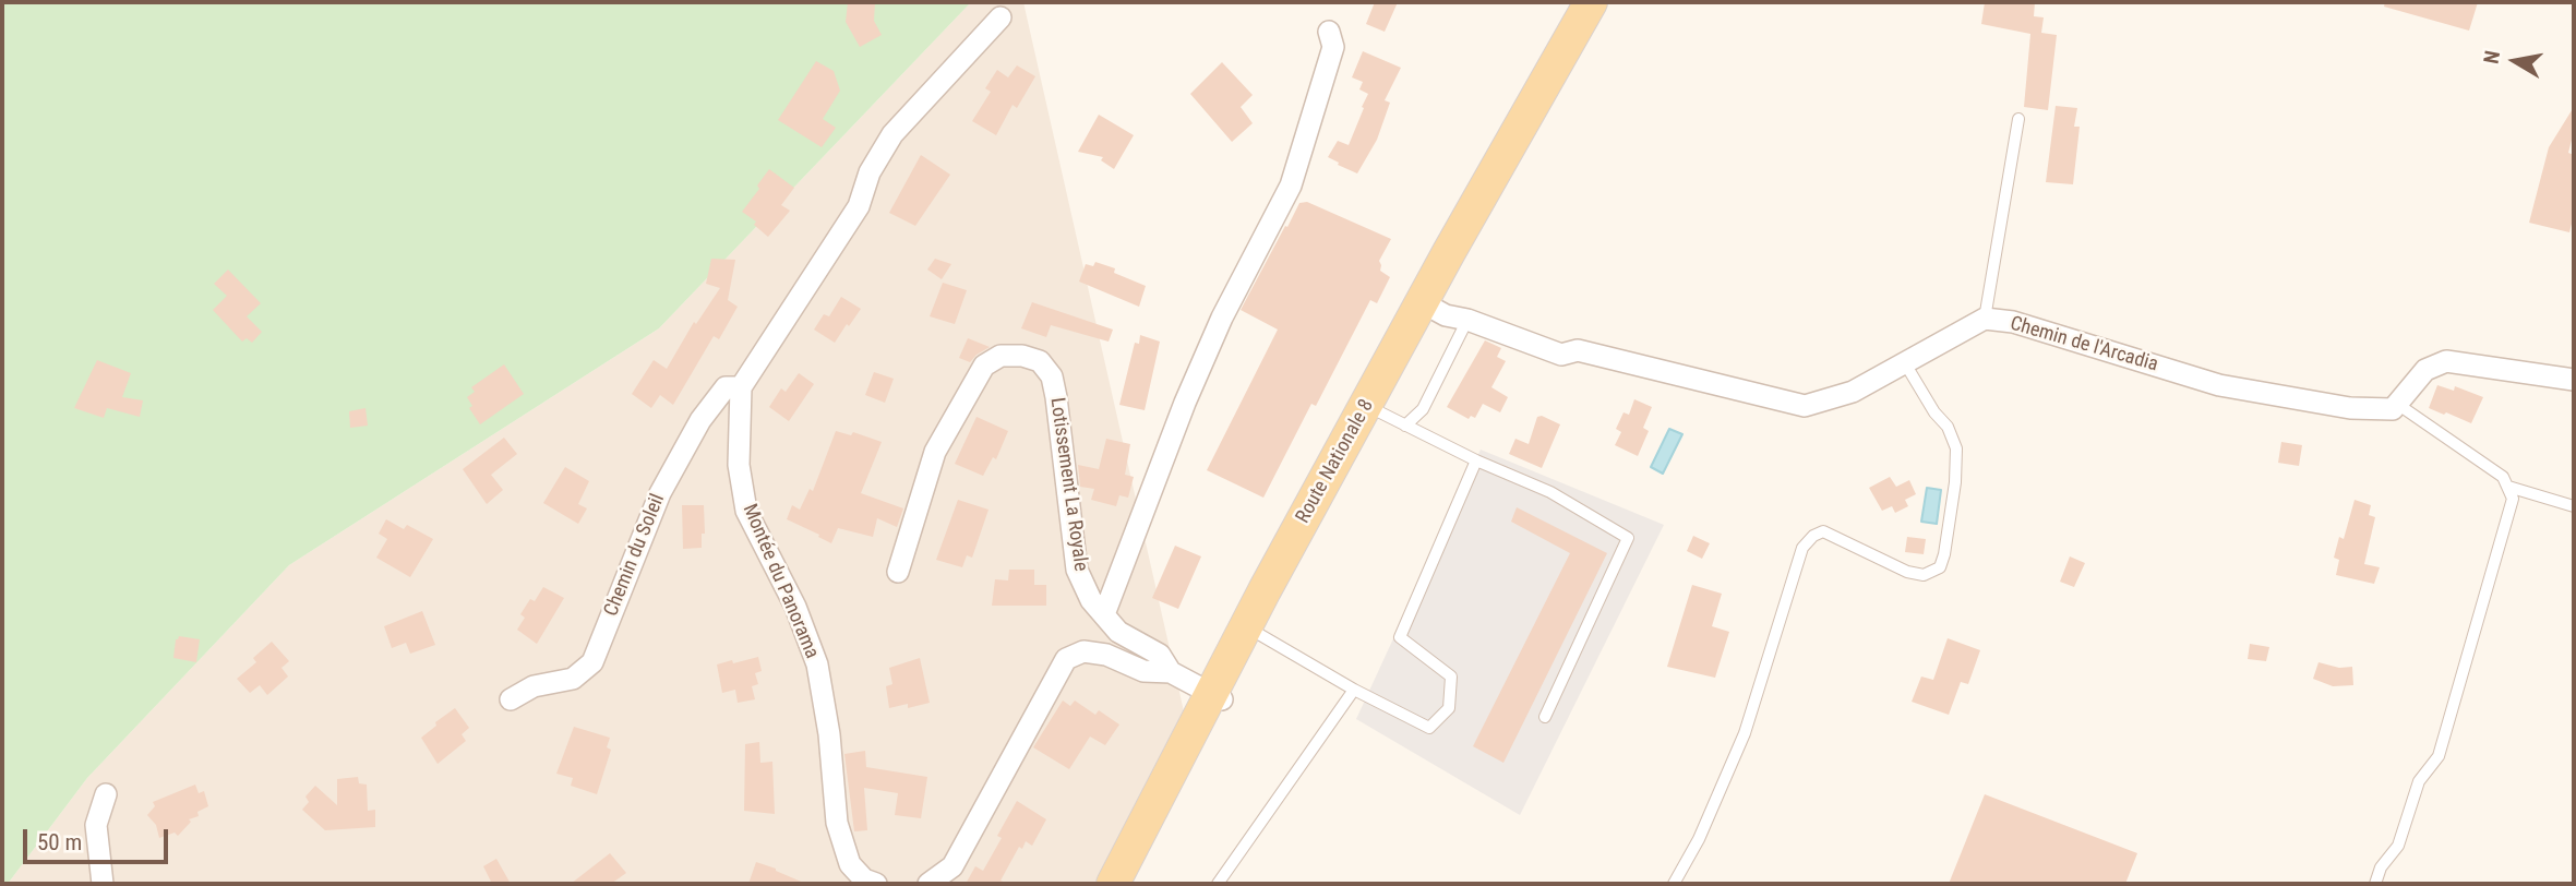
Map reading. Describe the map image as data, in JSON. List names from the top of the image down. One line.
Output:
{"streets":{"main road":["Route Nationale 8"],"street":["Chemin de l'Arcadia","Lotissement La Royale","Chemin du Soleil","Montée du Panorama"]},"crossings":[["Chemin de l'Arcadia","Route Nationale 8"],["Chemin du Soleil","Montée du Panorama"]],"scale_bar":"50 m","north":"left"}
